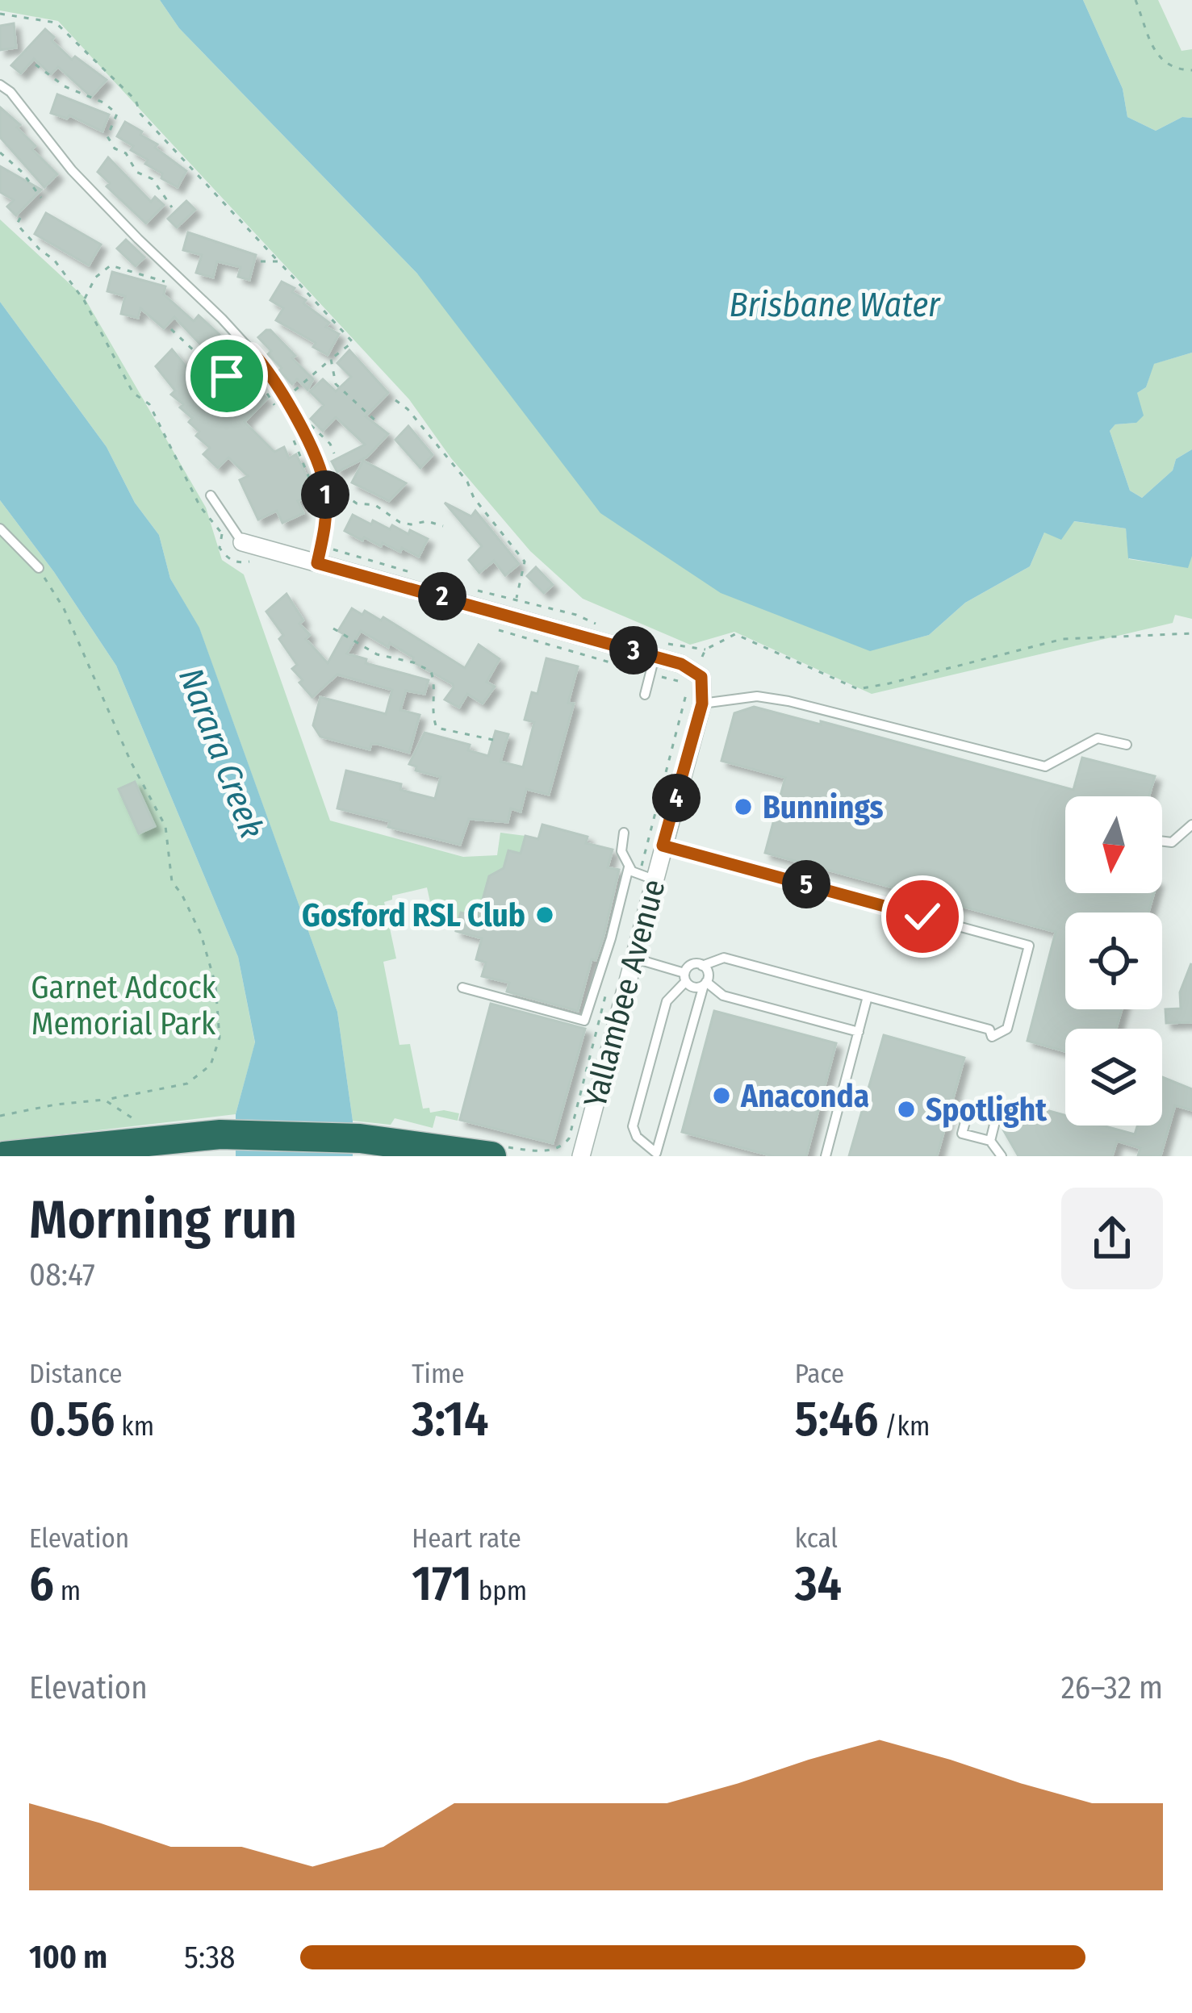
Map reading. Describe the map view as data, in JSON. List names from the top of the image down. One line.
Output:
{"streets":{"street":["Yallambee Avenue"]},"water":["Brisbane Water","Narara Creek"],"parks":["Garnet Adcock Memorial Park"],"places":["Bunnings","Gosford RSL Club","Anaconda","Spotlight"],"north":"bottom","page":{"pins":["1","2","3","4","5"],"heading":["Morning run","08:47"],"stats":[["Distance","0.56 km"],["Time","3:14"],["Pace","5:46 /km"],["Elevation","6 m"],["Heart rate","171 bpm"],["kcal","34"]],"chart":["Elevation","26–32 m"],"list":[{"name":"100 m","note":"5:38"}]}}
